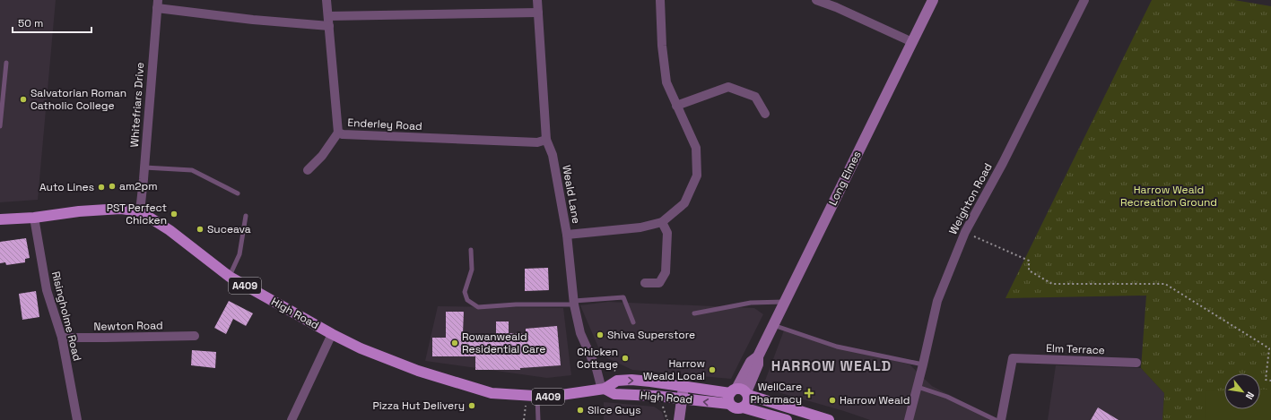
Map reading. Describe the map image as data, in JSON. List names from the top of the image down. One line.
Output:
{"streets":{"main road":["A409","High Road"],"street":["Whitefriars Drive","Enderley Road","Long Elmes","Weald Lane","Weighton Road","Risingholme Road","Newton Road","Elm Terrace"]},"crossings":[["Whitefriars Drive","High Road"],["Enderley Road","Weald Lane"],["Long Elmes","High Road"],["Weald Lane","High Road"],["High Road","Risingholme Road"],["Risingholme Road","Newton Road"]],"districts":["HARROW WEALD"],"parks":["Harrow Weald Recreation Ground"],"places":{"other":["Salvatorian Roman Catholic College","am2pm","Auto Lines","PST Perfect Chicken","Suceava","Shiva Superstore","Rowanweald Residential Care","Chicken Cottage","Harrow Weald Local","Harrow Weald","Pizza Hut Delivery","Slice Guys"],"health":["WellCare Pharmacy"]},"scale_bar":"50 m","north":"bottom right"}
